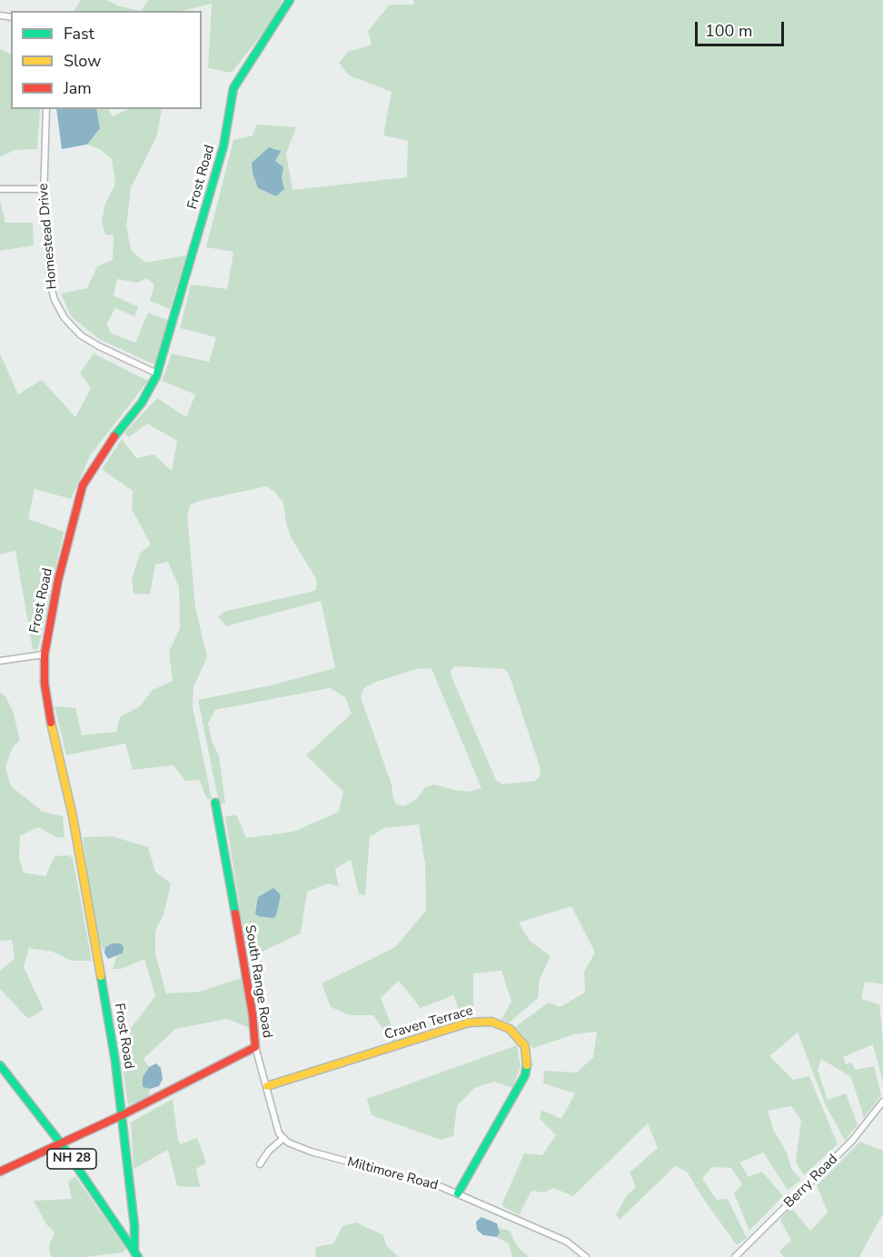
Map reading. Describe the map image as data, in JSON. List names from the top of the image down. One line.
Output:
{"streets":{"street":["Frost Road","Homestead Drive","South Range Road","Craven Terrace","NH 28","Miltimore Road","Berry Road"]},"crossings":[["Frost Road","Homestead Drive"],["Frost Road","South Range Road"],["Frost Road","NH 28"],["South Range Road","NH 28"],["Craven Terrace","Miltimore Road"]],"legend":["Fast","Slow","Jam"],"scale_bar":"100 m"}
